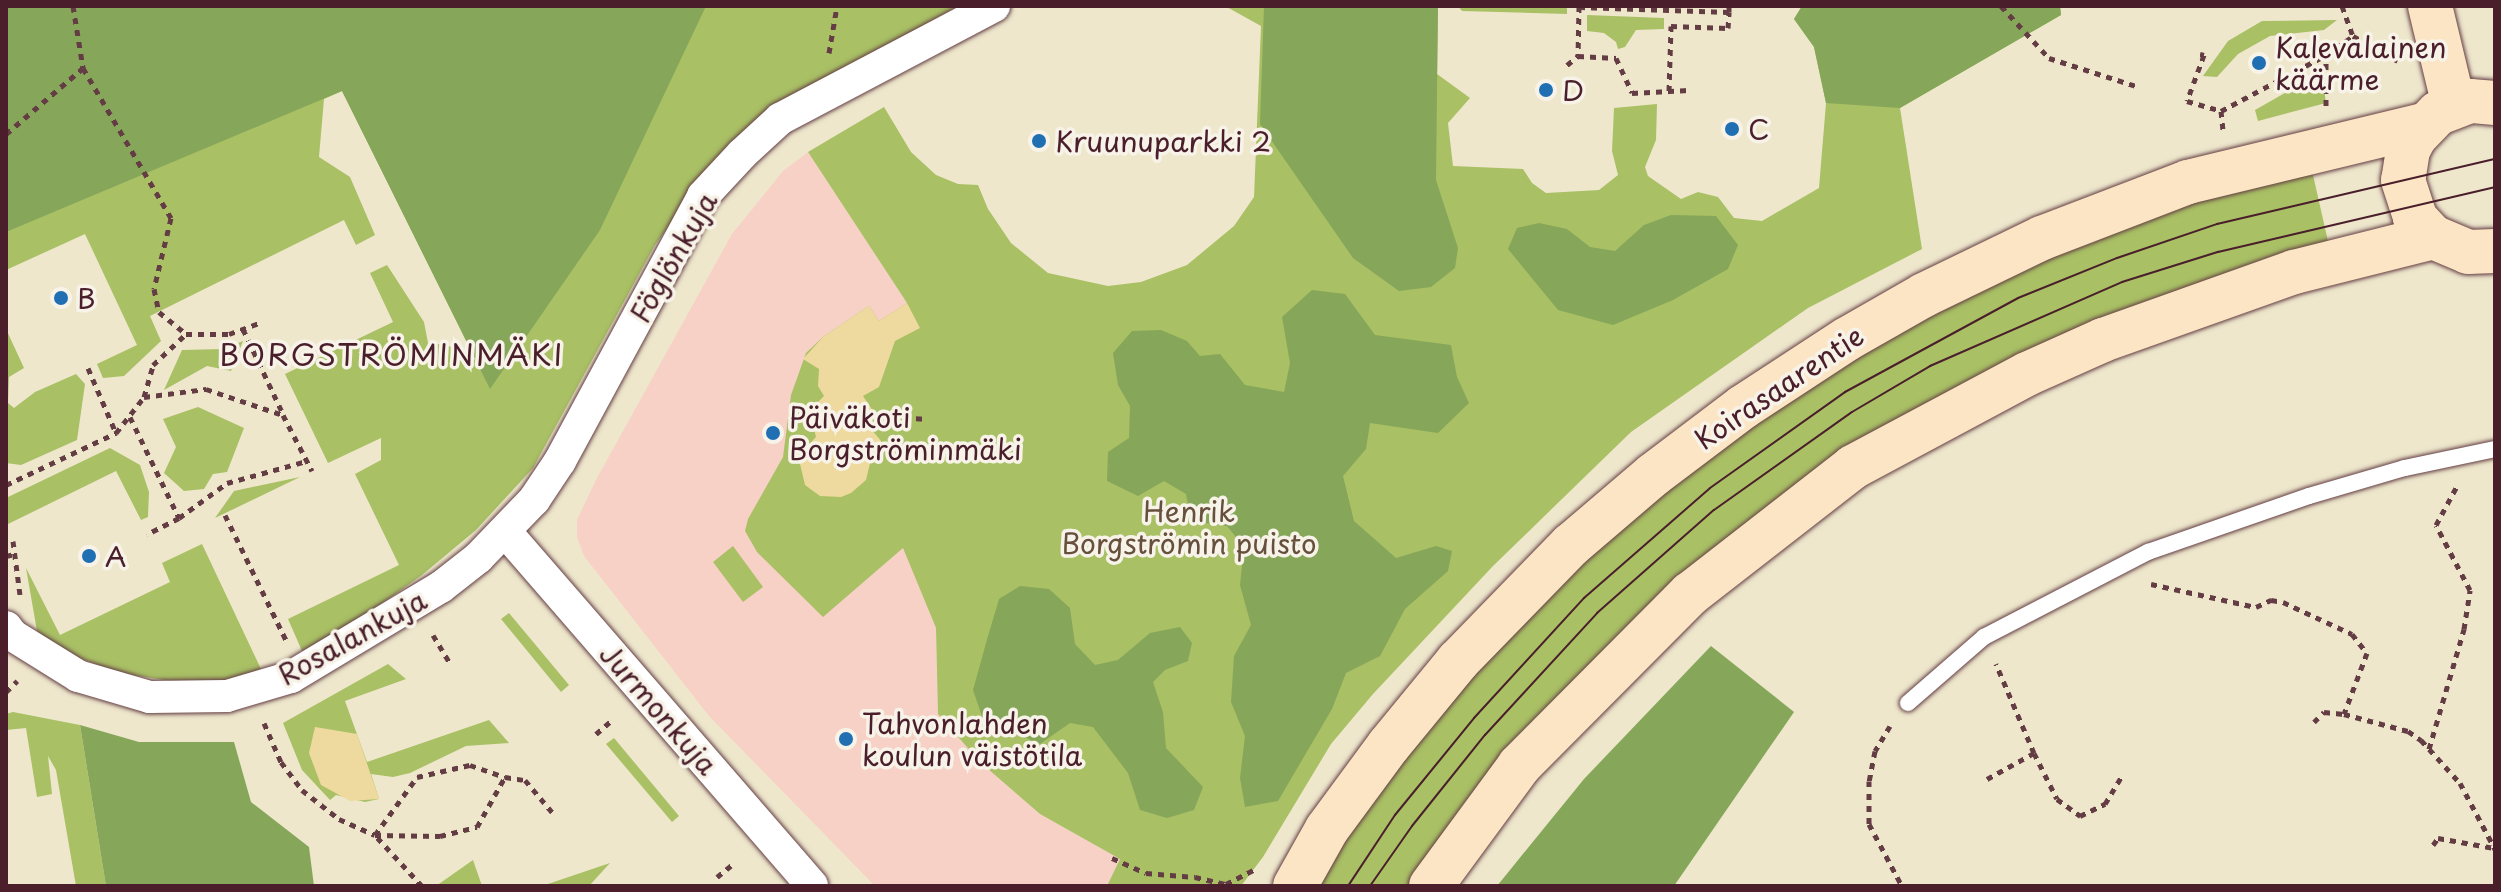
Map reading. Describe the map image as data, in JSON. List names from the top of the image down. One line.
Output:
{"streets":{"street":["Föglönkuja","Koirasaarentie","Rosalankuja","Jurmonkuja"]},"crossings":[["Föglönkuja","Rosalankuja"],["Föglönkuja","Jurmonkuja"],["Rosalankuja","Jurmonkuja"]],"districts":["BORGSTRÖMINMÄKI"],"parks":["Henrik Borgströmin puisto"],"places":["Kalevalainen käärme","D","C","Kruunuparkki 2","B","Päiväkoti Borgströminmäki","A","Tahvonlahden koulun väistötila"]}
